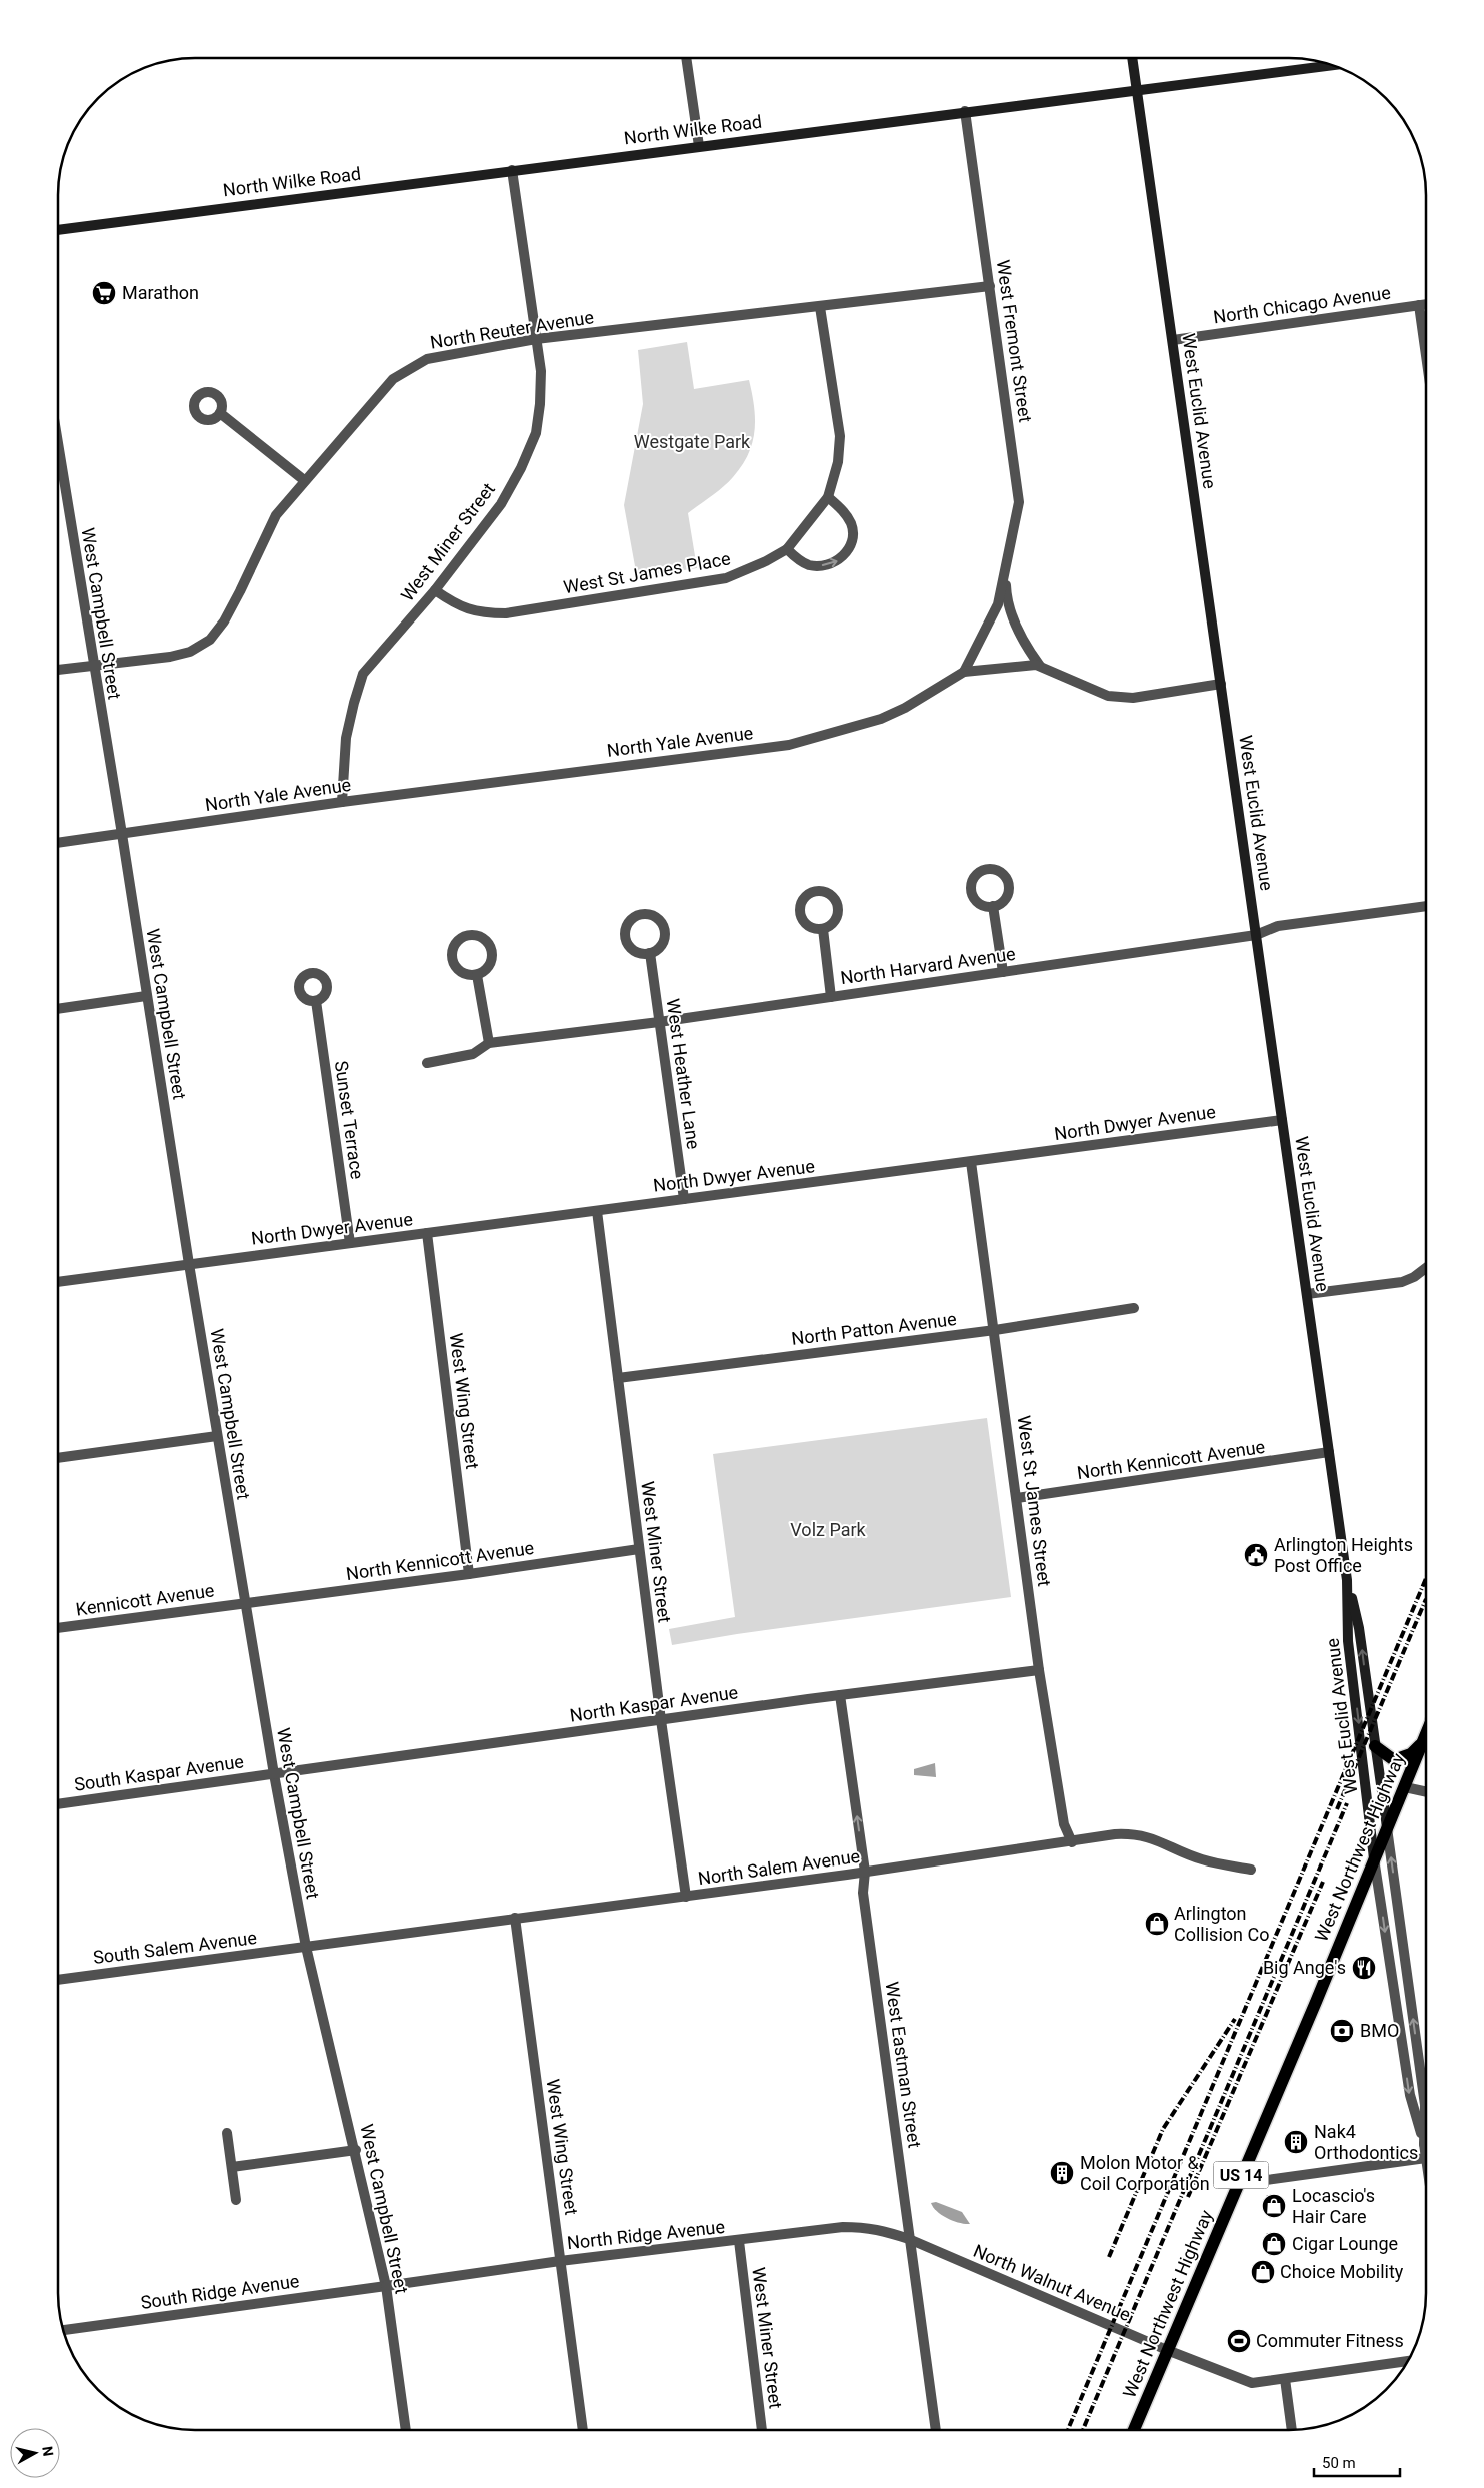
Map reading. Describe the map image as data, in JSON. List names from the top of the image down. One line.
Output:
{"streets":{"main road":["North Wilke Road","West Euclid Avenue","West Northwest Highway","US 14"],"street":["North Chicago Avenue","North Reuter Avenue","West Fremont Street","West Miner Street","West St James Place","West Campbell Street","North Yale Avenue","North Harvard Avenue","West Heather Lane","Sunset Terrace","North Dwyer Avenue","North Patton Avenue","West Wing Street","North Kennicott Avenue","West St James Street","Kennicott Avenue","North Kaspar Avenue","South Kaspar Avenue","North Salem Avenue","South Salem Avenue","West Eastman Street","North Ridge Avenue","North Walnut Avenue","South Ridge Avenue"]},"crossings":[["North Wilke Road","West Fremont Street"],["North Wilke Road","West Euclid Avenue"],["North Wilke Road","West Miner Street"],["North Chicago Avenue","West Euclid Avenue"],["North Reuter Avenue","West Fremont Street"],["North Reuter Avenue","West Miner Street"],["North Reuter Avenue","West St James Place"],["North Reuter Avenue","West Campbell Street"],["West Fremont Street","North Yale Avenue"],["West Euclid Avenue","North Yale Avenue"],["West Euclid Avenue","North Harvard Avenue"],["West Euclid Avenue","North Dwyer Avenue"],["West Euclid Avenue","North Kennicott Avenue"],["West Euclid Avenue","West Northwest Highway"],["West Miner Street","West St James Place"],["West Miner Street","North Yale Avenue"],["West Miner Street","North Dwyer Avenue"],["West Miner Street","North Patton Avenue"],["West Miner Street","North Kennicott Avenue"],["West Miner Street","North Kaspar Avenue"],["West Miner Street","North Salem Avenue"],["West Miner Street","North Ridge Avenue"],["West Campbell Street","North Yale Avenue"],["West Campbell Street","North Dwyer Avenue"],["West Campbell Street","North Kennicott Avenue"],["West Campbell Street","Kennicott Avenue"],["West Campbell Street","North Kaspar Avenue"],["West Campbell Street","South Kaspar Avenue"],["West Campbell Street","North Salem Avenue"],["West Campbell Street","South Salem Avenue"],["West Campbell Street","North Ridge Avenue"],["West Campbell Street","South Ridge Avenue"],["North Harvard Avenue","West Heather Lane"],["West Heather Lane","North Dwyer Avenue"],["Sunset Terrace","North Dwyer Avenue"],["North Dwyer Avenue","West Wing Street"],["North Dwyer Avenue","West St James Street"],["North Patton Avenue","West St James Street"],["West Wing Street","North Kennicott Avenue"],["West Wing Street","North Salem Avenue"],["West Wing Street","North Ridge Avenue"],["North Kennicott Avenue","West St James Street"],["North Kennicott Avenue","Kennicott Avenue"],["West St James Street","North Kaspar Avenue"],["West St James Street","North Salem Avenue"],["North Kaspar Avenue","South Kaspar Avenue"],["North Kaspar Avenue","West Eastman Street"],["West Northwest Highway","North Walnut Avenue"],["North Salem Avenue","South Salem Avenue"],["North Salem Avenue","West Eastman Street"],["West Eastman Street","North Ridge Avenue"],["West Eastman Street","North Walnut Avenue"],["North Ridge Avenue","North Walnut Avenue"],["North Ridge Avenue","South Ridge Avenue"]],"parks":["Westgate Park","Volz Park"],"places":{"supermarket":["Marathon"],"public building":["Arlington Heights Post Office"],"shop":["Arlington Collision Co","Locascio's Hair Care","Cigar Lounge","Choice Mobility"],"restaurant":["Big Ange's"],"bank":["BMO"],"building":["Nak4 Orthodontics","Molon Motor & Coil Corporation"],"sports":["Commuter Fitness"]},"scale_bar":"50 m","north":"right"}
